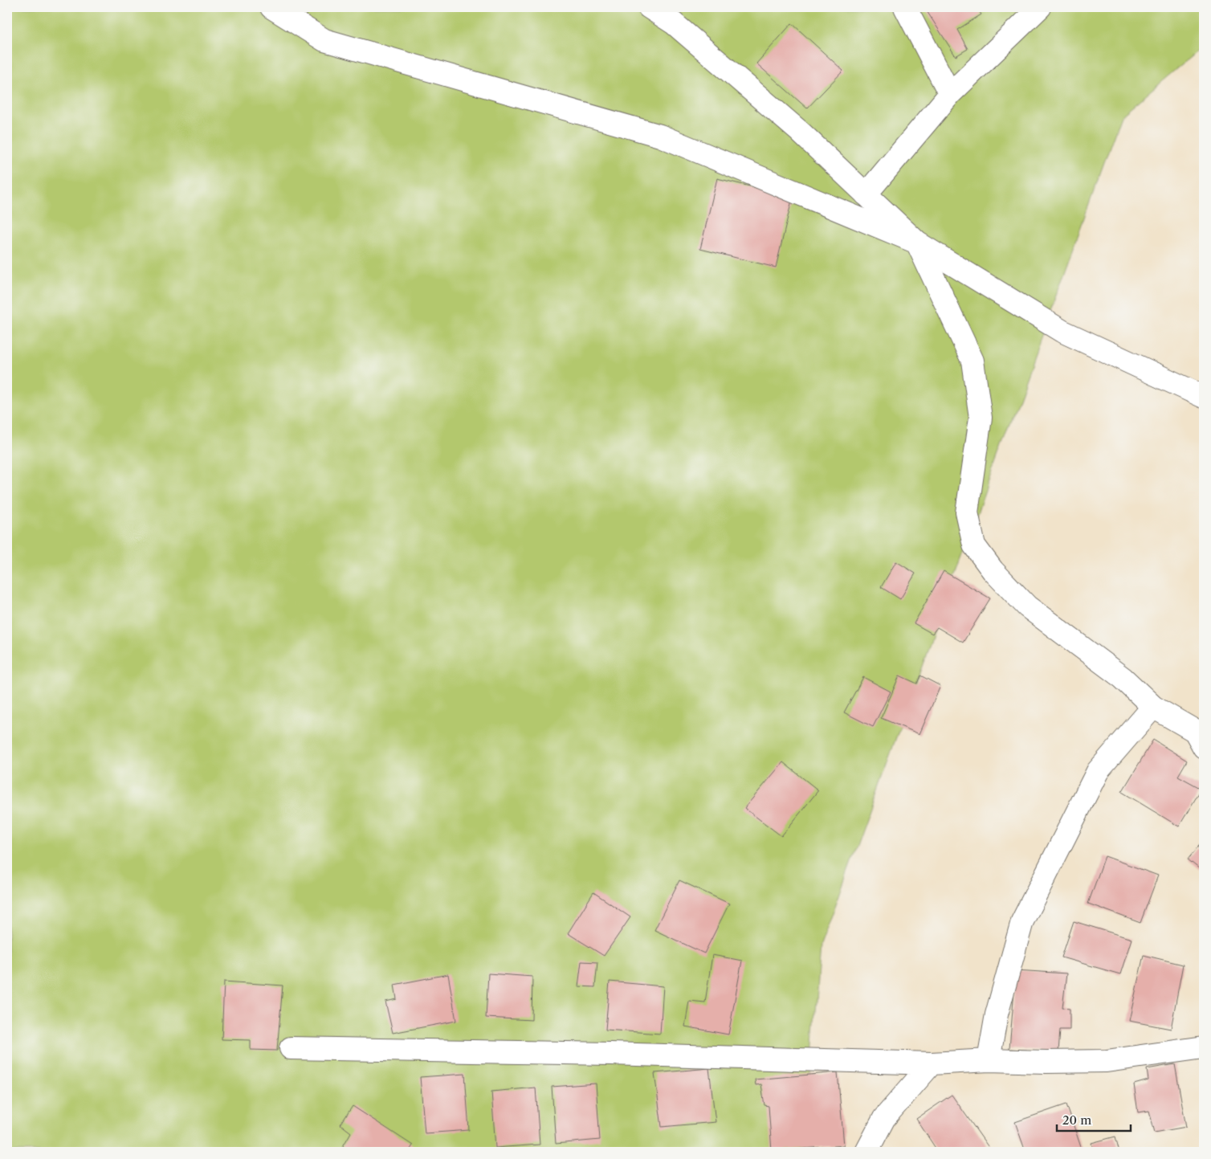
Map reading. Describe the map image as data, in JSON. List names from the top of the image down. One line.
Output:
{"scale_bar":"20 m"}
